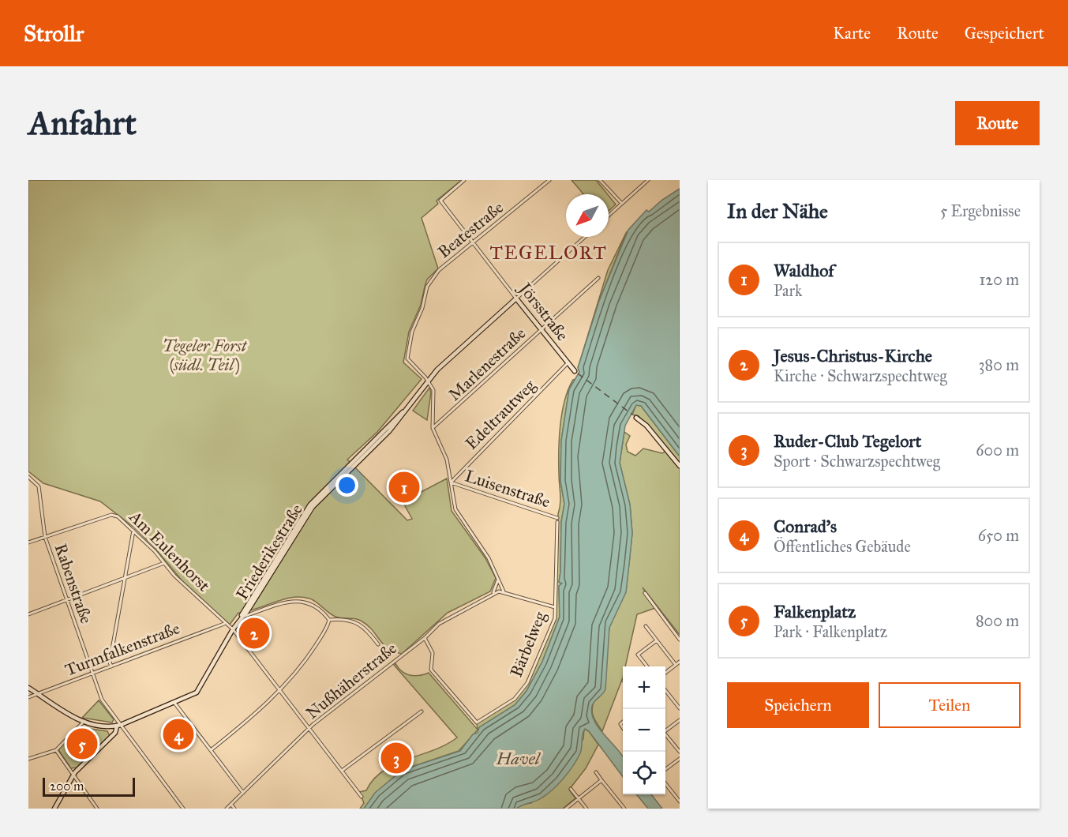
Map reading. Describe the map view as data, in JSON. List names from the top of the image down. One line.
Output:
{"streets":{"street":["Beatestraße","Jörsstraße","Marlenestraße","Edeltrautweg","Luisenstraße","Am Eulenhorst","Friederikestraße","Rabenstraße","Bärbelweg","Turmfalkenstraße","Nußhäherstraße"]},"crossings":[["Beatestraße","Jörsstraße"],["Beatestraße","Friederikestraße"],["Jörsstraße","Marlenestraße"],["Jörsstraße","Edeltrautweg"],["Jörsstraße","Friederikestraße"],["Edeltrautweg","Luisenstraße"],["Am Eulenhorst","Friederikestraße"],["Am Eulenhorst","Rabenstraße"],["Am Eulenhorst","Turmfalkenstraße"],["Am Eulenhorst","Nußhäherstraße"],["Friederikestraße","Rabenstraße"],["Rabenstraße","Turmfalkenstraße"],["Bärbelweg","Nußhäherstraße"]],"districts":["TEGELORT"],"water":["Havel"],"parks":["Tegeler Forst (südl. Teil)"],"scale_bar":"200 m","north":"bottom left","page":{"header":"Strollr","nav":["Karte","Route","Gespeichert"],"buttons":["Route",["Speichern","Teilen"]],"title":"Anfahrt","heading":["In der Nähe","5 Ergebnisse"],"list":[{"mark":"1","name":"Waldhof","note":"Park","value":"120 m"},{"mark":"2","name":"Jesus-Christus-Kirche","note":"Kirche · Schwarzspechtweg","value":"380 m"},{"mark":"3","name":"Ruder-Club Tegelort","note":"Sport · Schwarzspechtweg","value":"600 m"},{"mark":"4","name":"Conrad's","note":"Öffentliches Gebäude","value":"650 m"},{"mark":"5","name":"Falkenplatz","note":"Park · Falkenplatz","value":"800 m"}],"pins":["1","2","4","5","3"],"map_buttons":["+","−"],"scale":"200 m"}}
